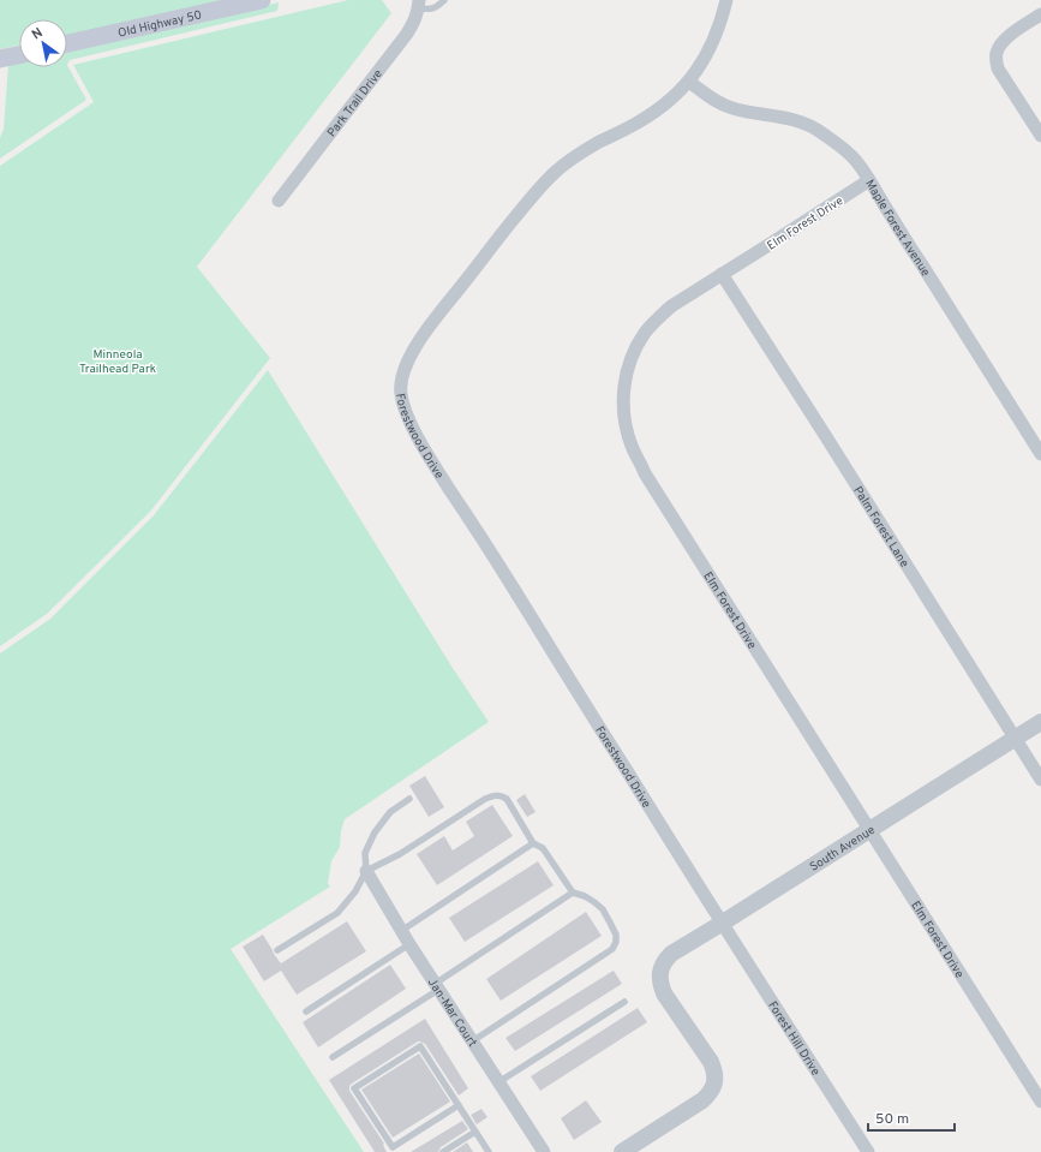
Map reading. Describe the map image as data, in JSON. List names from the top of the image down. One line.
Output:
{"streets":{"main road":["Old Highway 50"],"street":["Park Trail Drive","Elm Forest Drive","Maple Forest Avenue","Forestwood Drive","Palm Forest Lane","South Avenue","Jan-Mar Court","Forest Hill Drive"]},"crossings":[["Elm Forest Drive","Maple Forest Avenue"],["Elm Forest Drive","Palm Forest Lane"],["Elm Forest Drive","South Avenue"],["Maple Forest Avenue","Forestwood Drive"],["Forestwood Drive","South Avenue"],["Forestwood Drive","Forest Hill Drive"],["Palm Forest Lane","South Avenue"],["South Avenue","Forest Hill Drive"]],"parks":["Minneola Trailhead Park"],"scale_bar":"50 m","north":"top left"}
